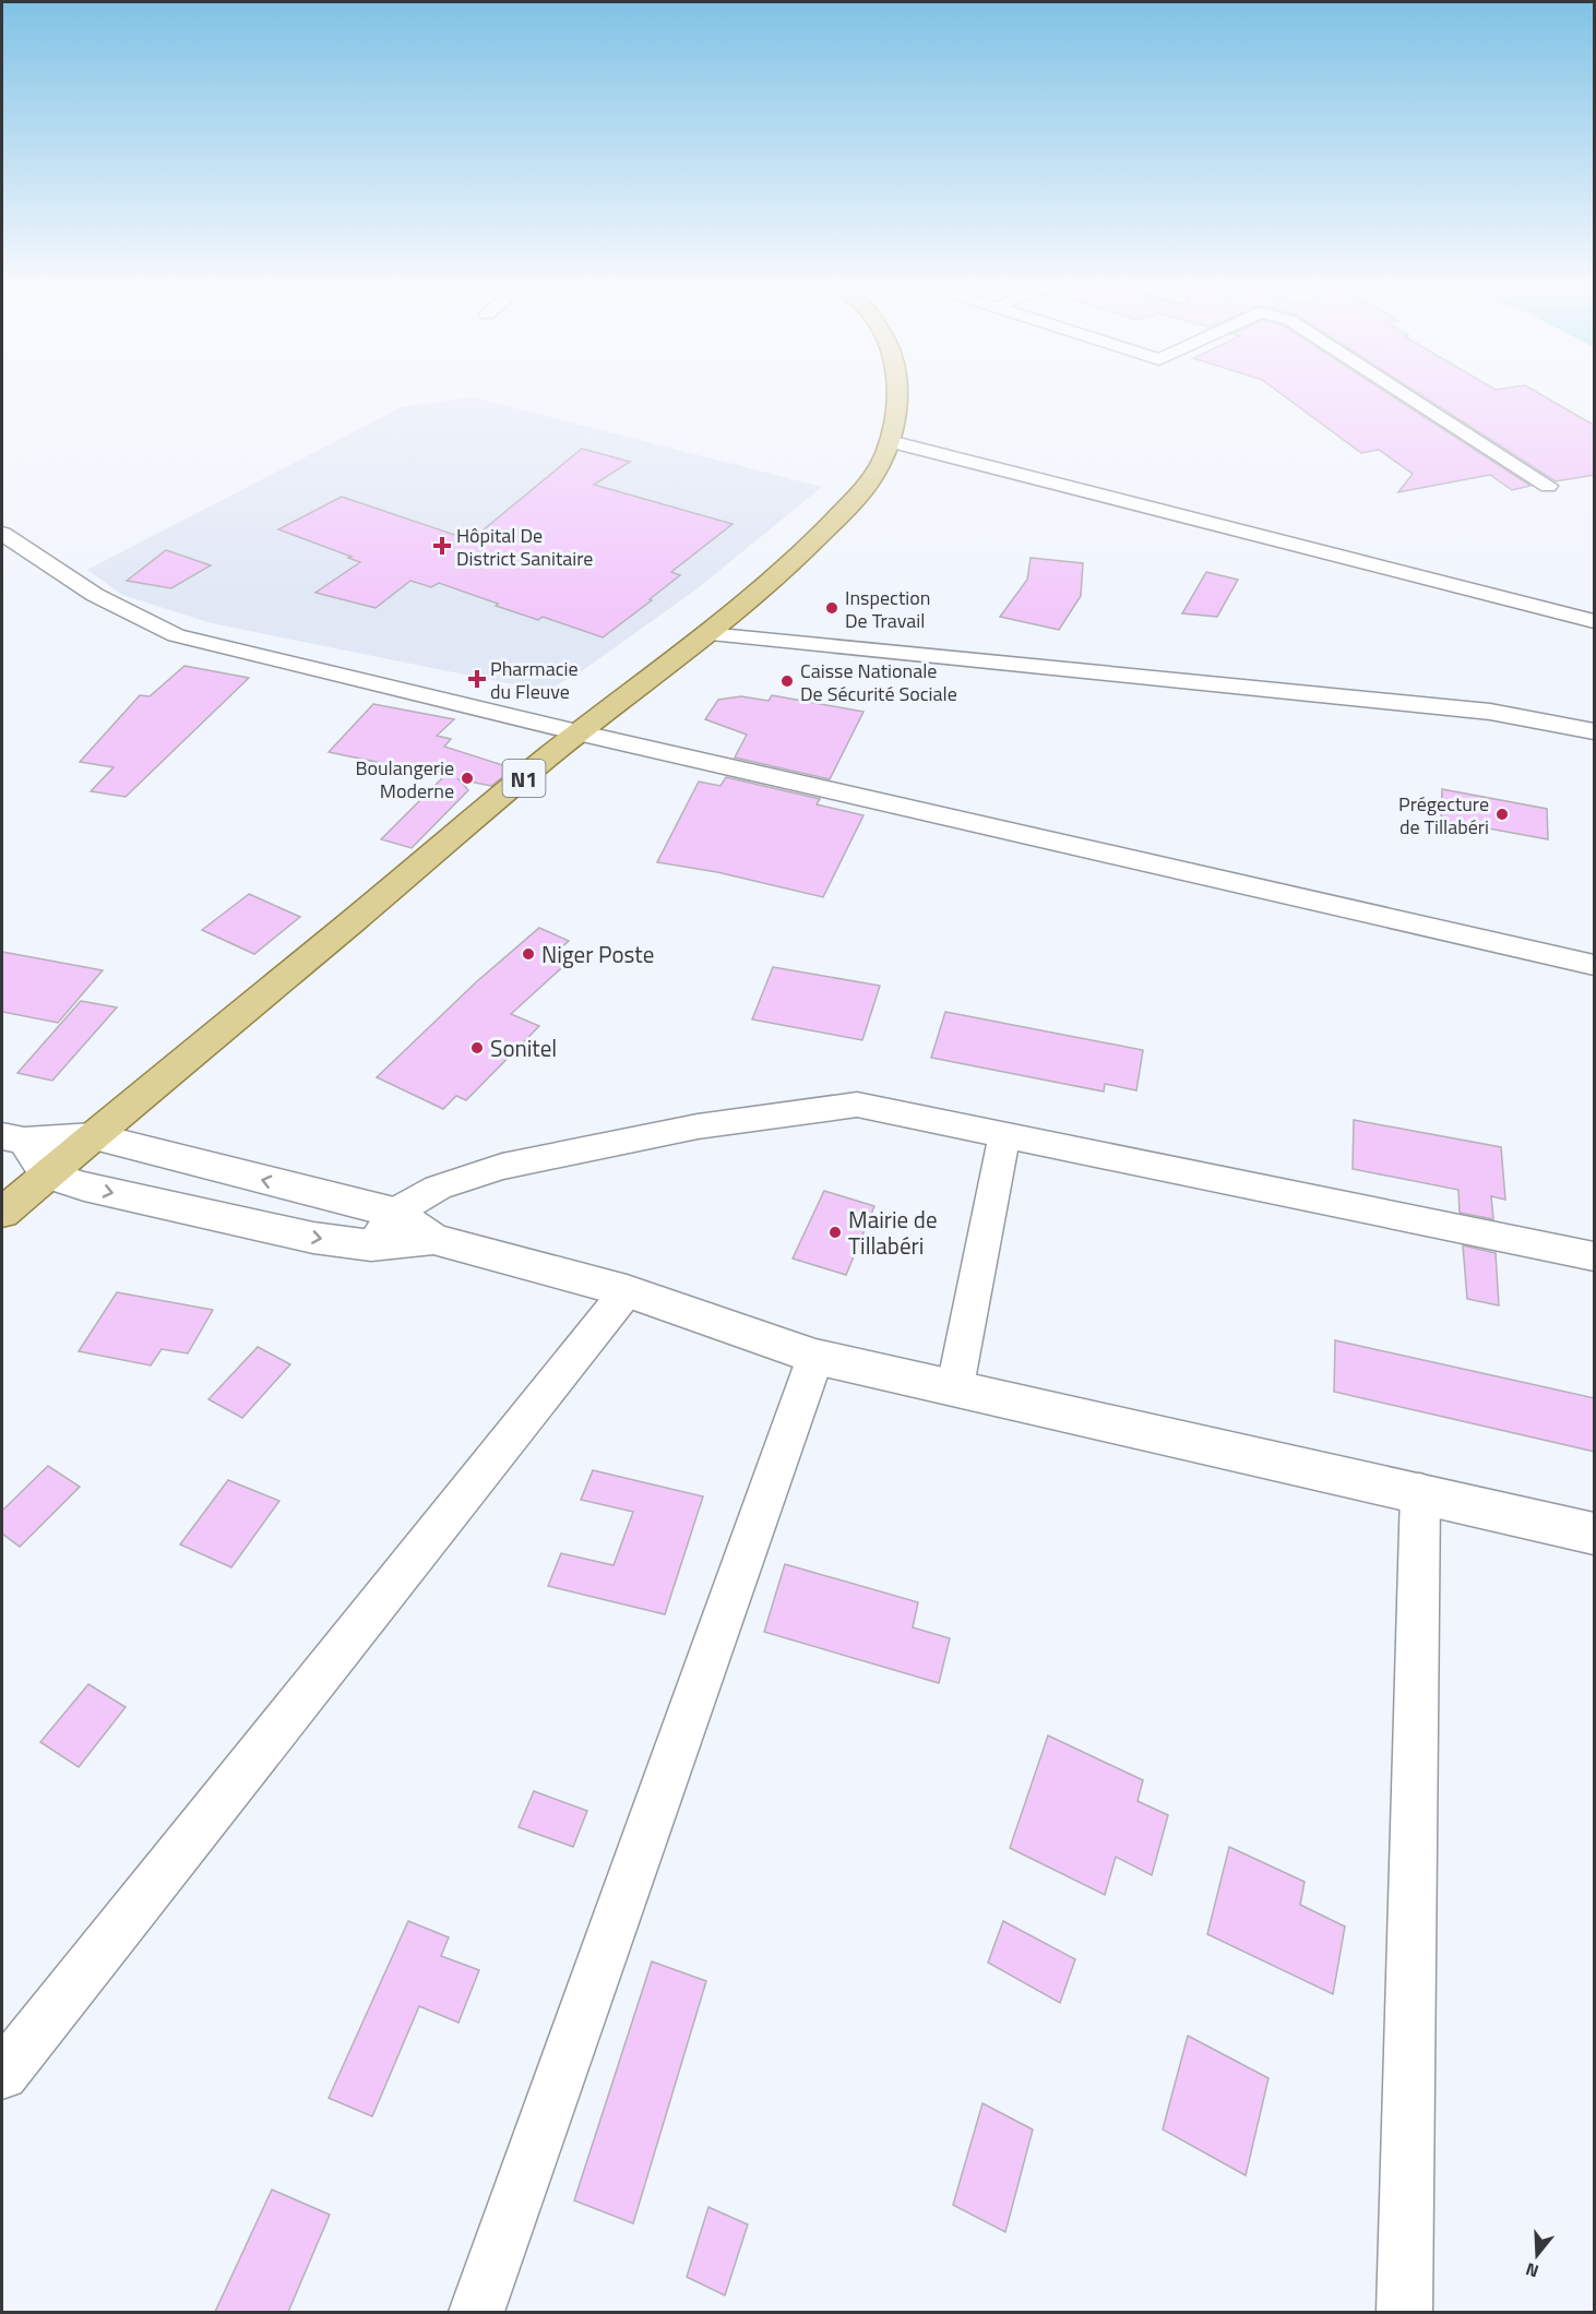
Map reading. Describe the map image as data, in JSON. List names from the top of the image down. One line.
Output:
{"streets":{"main road":["N1"]},"places":{"health":["Hôpital De District Sanitaire","Pharmacie du Fleuve"],"other":["Inspection De Travail","Caisse Nationale De Sécurité Sociale","Boulangerie Moderne","Prégecture de Tillabéri","Niger Poste","Sonitel","Mairie de Tillabéri"]},"north":"bottom"}
